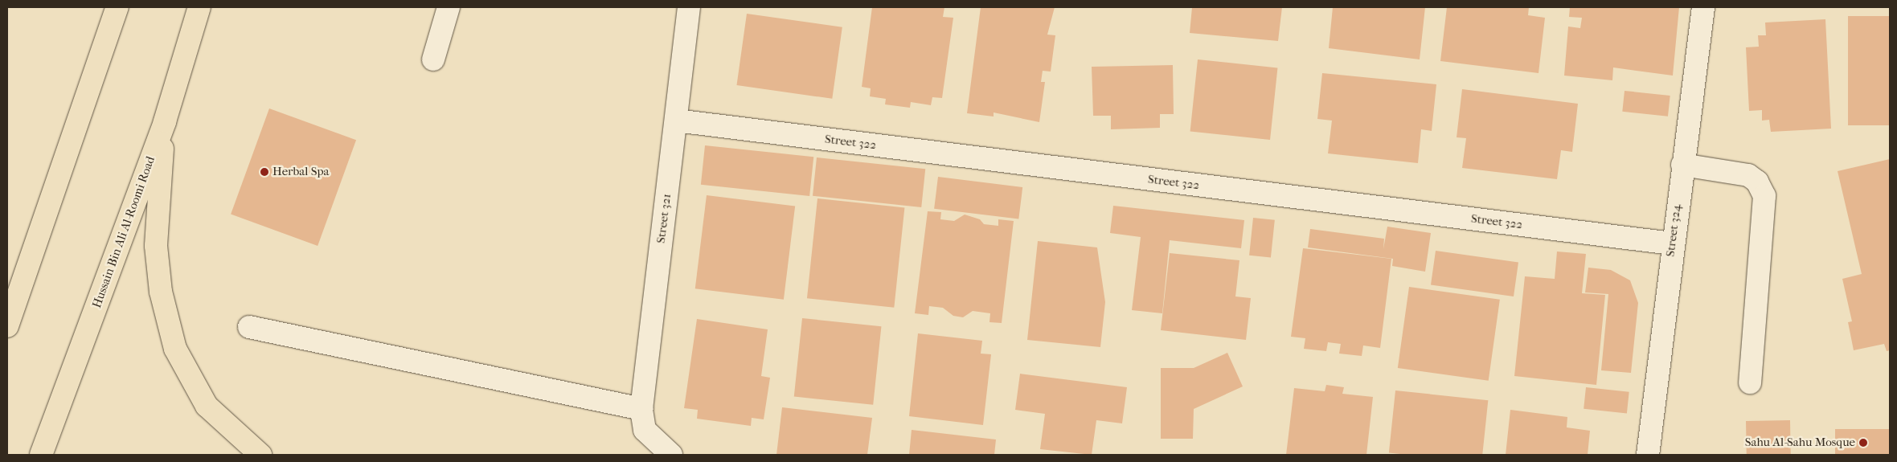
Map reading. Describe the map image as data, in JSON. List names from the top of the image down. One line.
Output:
{"streets":{"highway":["Hussain Bin Ali Al-Roomi Road"],"street":["Street 322","Street 321","Street 324"]},"crossings":[["Street 322","Street 321"],["Street 322","Street 324"]],"places":["Herbal Spa","Sahu Al-Sahu Mosque"]}
